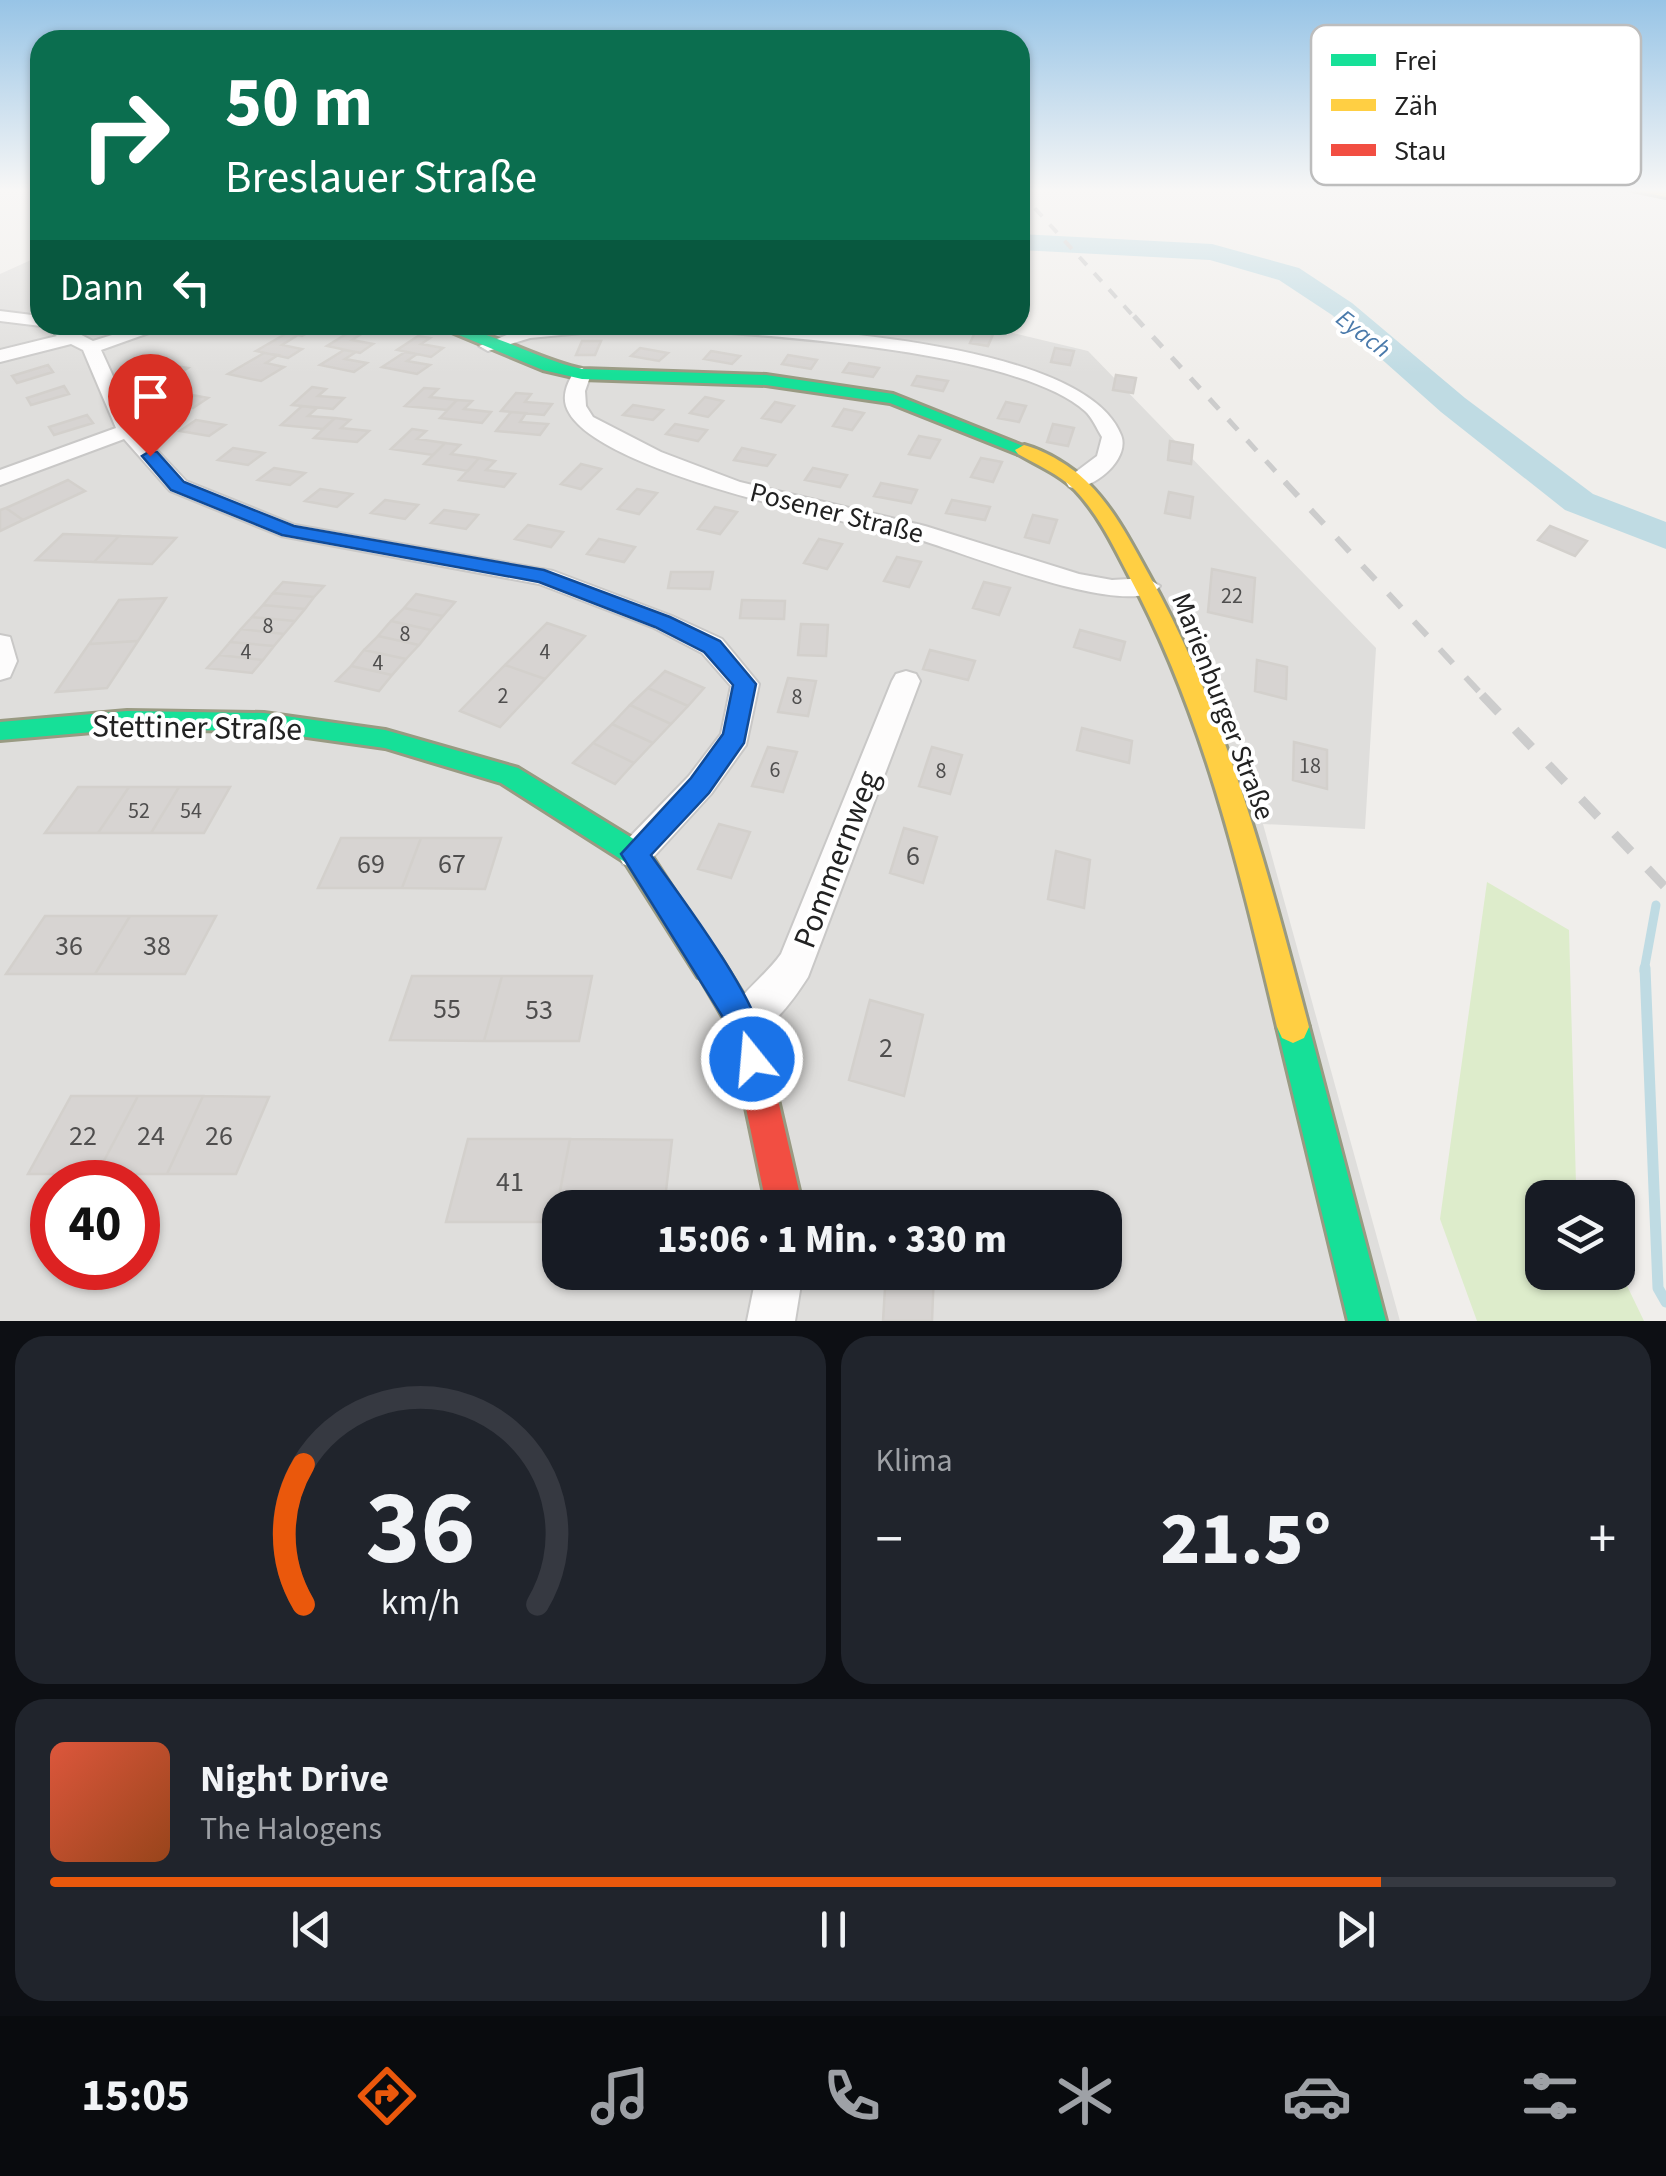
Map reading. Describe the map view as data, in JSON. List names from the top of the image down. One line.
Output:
{"streets":{"main road":["Marienburger Straße","Stettiner Straße"],"street":["Posener Straße","Pommernweg"]},"crossings":[["Posener Straße","Marienburger Straße"],["Stettiner Straße","Pommernweg"]],"water":["Eyach"],"house_numbers":["22","8","8","4","4","4","2","8","18","6","8","52","54","6","69","67","36","38","55","53","2","22","24","26","41"],"legend":["Frei","Zäh","Stau"],"page":{"turn":["50 m","Breslauer Straße"],"then":"Dann","limit":"40","trip":"15:06 · 1 Min. · 330 m","tile":"Klima","heat":["−","21.5°","+"],"song":["Night Drive","The Halogens"],"tabs":"15:05","gauge":["36","km/h"]}}
